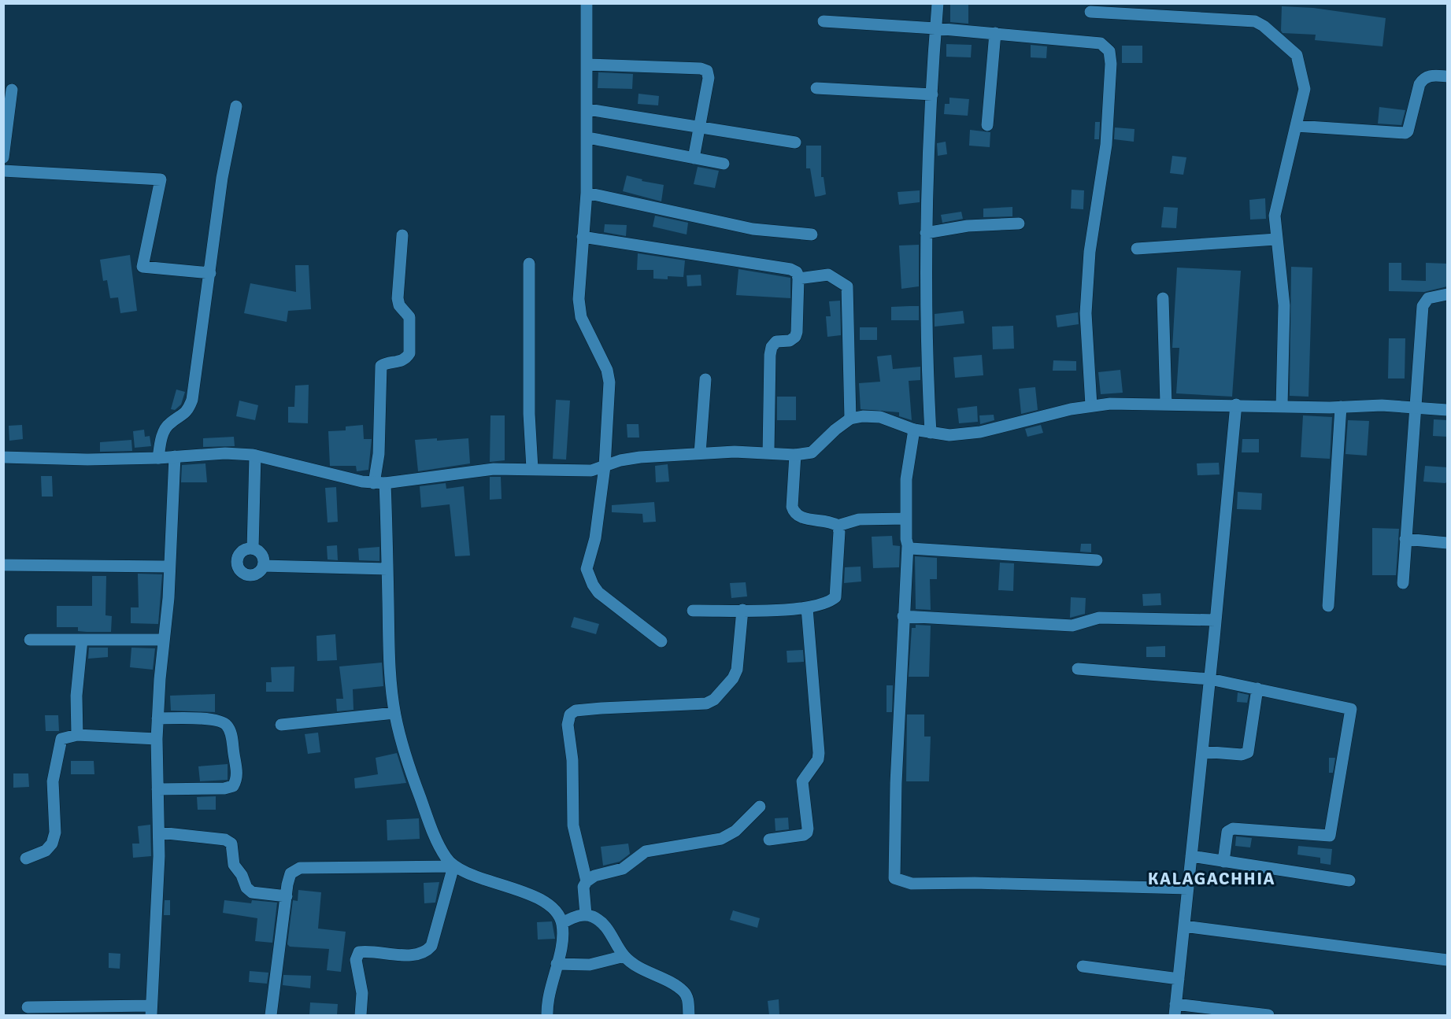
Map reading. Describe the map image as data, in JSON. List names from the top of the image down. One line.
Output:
{"districts":["KALAGACHHIA"]}
